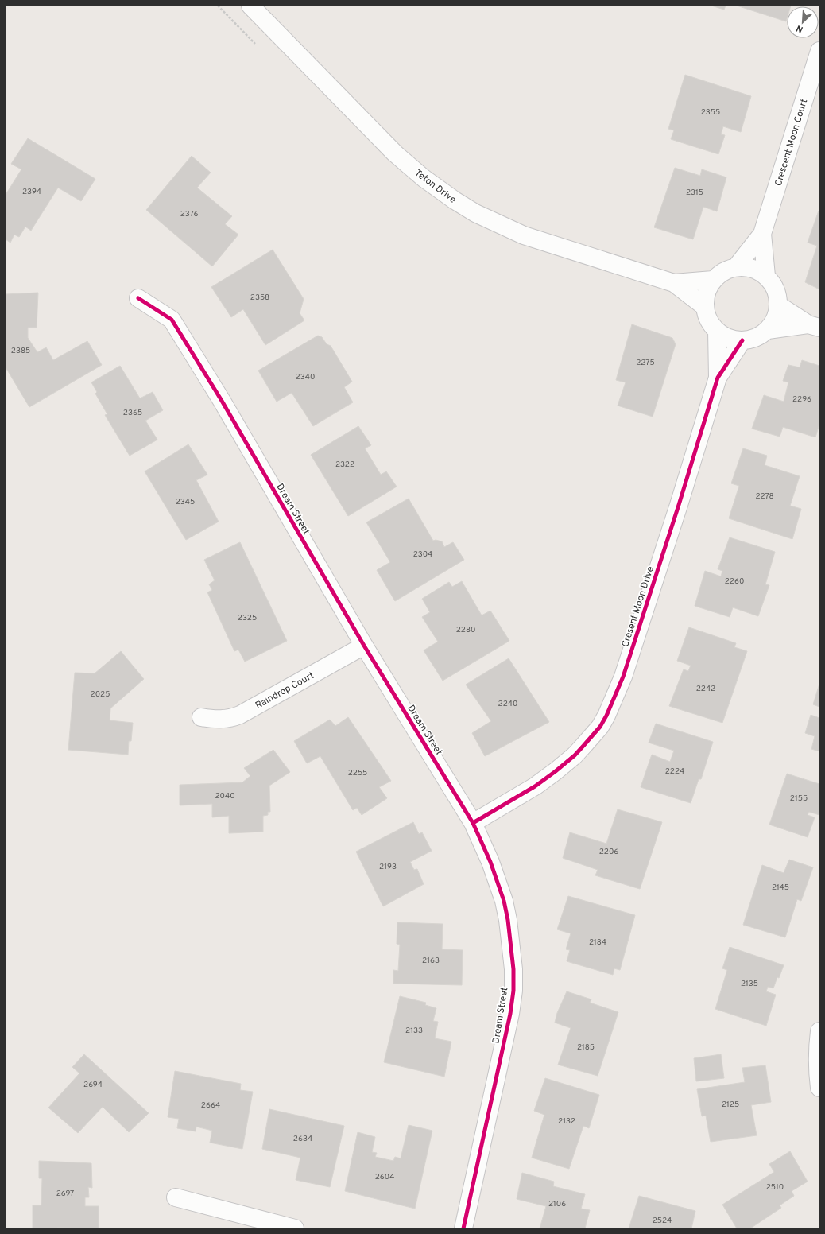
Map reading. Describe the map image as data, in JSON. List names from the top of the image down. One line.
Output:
{"streets":{"street":["Crescent Moon Court","Teton Drive","Dream Street","Cresent Moon Drive","Raindrop Court"]},"crossings":[["Crescent Moon Court","Teton Drive"],["Crescent Moon Court","Cresent Moon Drive"],["Teton Drive","Cresent Moon Drive"],["Dream Street","Cresent Moon Drive"],["Dream Street","Raindrop Court"]],"house_numbers":["2355","2394","2315","2376","2358","2385","2275","2340","2296","2365","2322","2278","2345","2304","2260","2325","2280","2242","2025","2240","2224","2255","2040","2155","2206","2193","2145","2184","2163","2135","2133","2185","2694","2125","2664","2132","2634","2604","2510","2697","2106","2524"],"north":"bottom left"}
